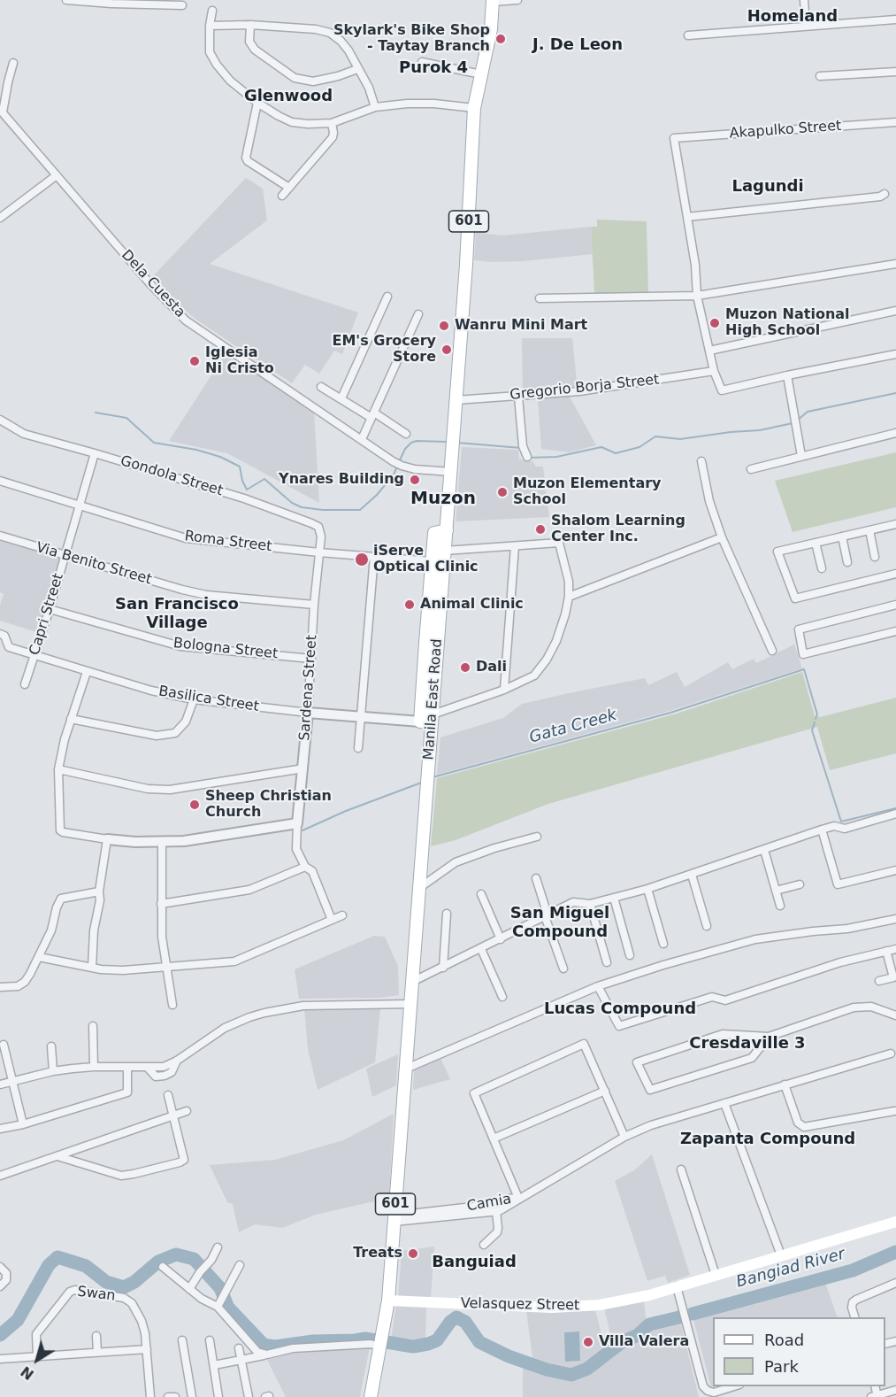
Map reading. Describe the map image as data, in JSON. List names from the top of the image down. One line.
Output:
{"streets":{"main road":["601","Manila East Road","Velasquez Street"],"street":["Akapulko Street","Dela Cuesta","Gregorio Borja Street","Gondola Street","Roma Street","Via Benito Street","Capri Street","Bologna Street","Sardena Street","Basilica Street","Camia","Swan"]},"crossings":[["601","Dela Cuesta"],["601","Gregorio Borja Street"],["601","Roma Street"],["601","Manila East Road"],["Gondola Street","Roma Street"],["Gondola Street","Capri Street"],["Gondola Street","Sardena Street"],["Roma Street","Capri Street"],["Roma Street","Sardena Street"],["Roma Street","Manila East Road"],["Via Benito Street","Capri Street"],["Via Benito Street","Sardena Street"],["Capri Street","Bologna Street"],["Capri Street","Basilica Street"],["Bologna Street","Sardena Street"],["Sardena Street","Basilica Street"],["Basilica Street","Manila East Road"],["Manila East Road","Camia"],["Manila East Road","Velasquez Street"]],"districts":["Homeland","J. De Leon","Purok 4","Glenwood","Lagundi","Muzon","San Francisco Village","San Miguel Compound","Lucas Compound","Cresdaville 3","Zapanta Compound","Banguiad"],"water":["Gata Creek","Bangiad River"],"places":["Skylark's Bike Shop - Taytay Branch","Muzon National High School","Wanru Mini Mart","EM's Grocery Store","Iglesia Ni Cristo","Ynares Building","Muzon Elementary School","Shalom Learning Center Inc.","iServe Optical Clinic","Animal Clinic","Dali","Sheep Christian Church","Treats","Villa Valera"],"legend":["Road","Park"],"north":"bottom left"}
